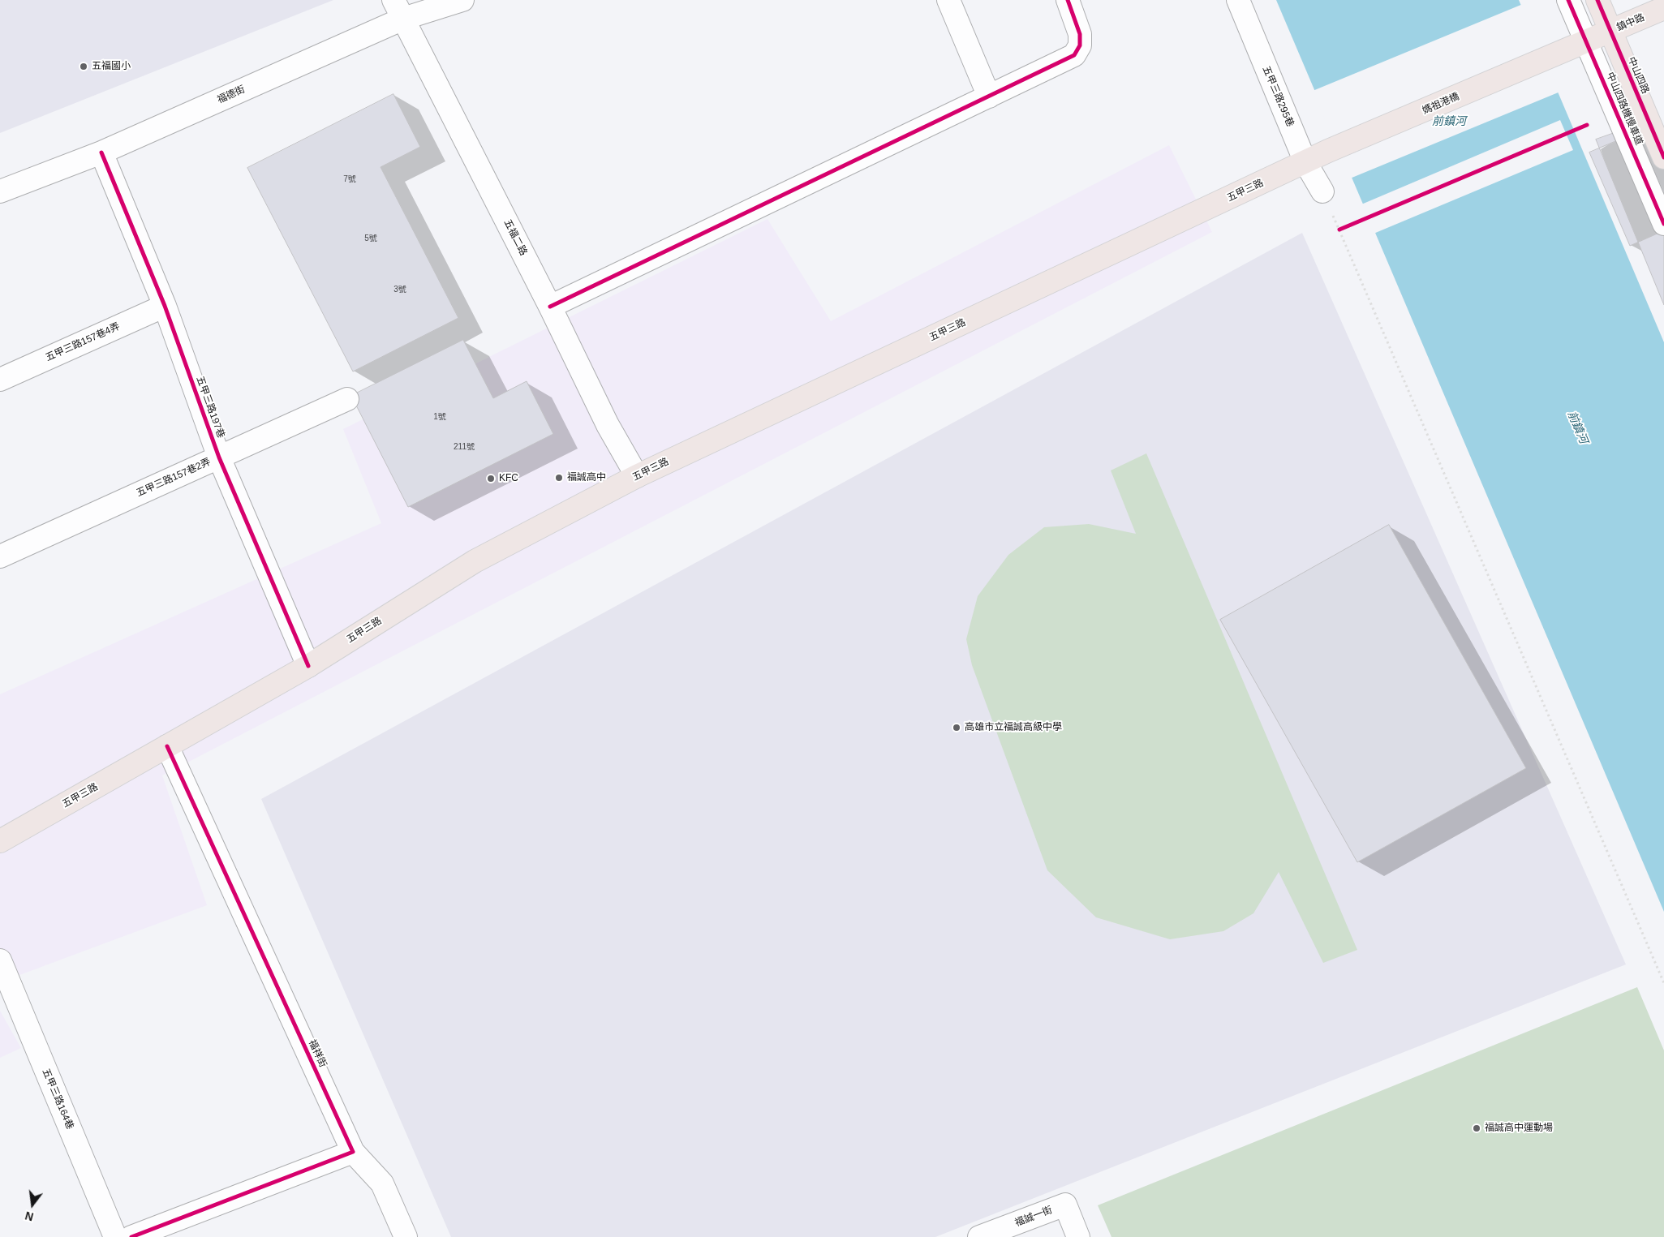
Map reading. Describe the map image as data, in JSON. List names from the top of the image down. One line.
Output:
{"streets":{"main road":["鎮中路","中山四路","媽祖港橋","五甲三路"],"street":["福德街","五甲三路295巷","中山四路機慢車道","五福二路","五甲三路157巷4弄","五甲三路197巷","五甲三路157巷2弄","福祥街","五甲三路164巷","福誠一街"]},"crossings":[["鎮中路","中山四路"],["鎮中路","媽祖港橋"],["鎮中路","中山四路機慢車道"],["福德街","五福二路"],["福德街","五甲三路197巷"],["五甲三路295巷","五甲三路"],["媽祖港橋","五甲三路"],["五甲三路","五福二路"],["五甲三路","五甲三路197巷"],["五甲三路","福祥街"],["五甲三路157巷4弄","五甲三路197巷"],["五甲三路197巷","五甲三路157巷2弄"]],"water":["前鎮河"],"places":["五福國小","福誠高中","KFC","高雄市立福誠高級中學","福誠高中運動場"],"house_numbers":["7號","5號","3號","1號","211號"],"north":"bottom"}
